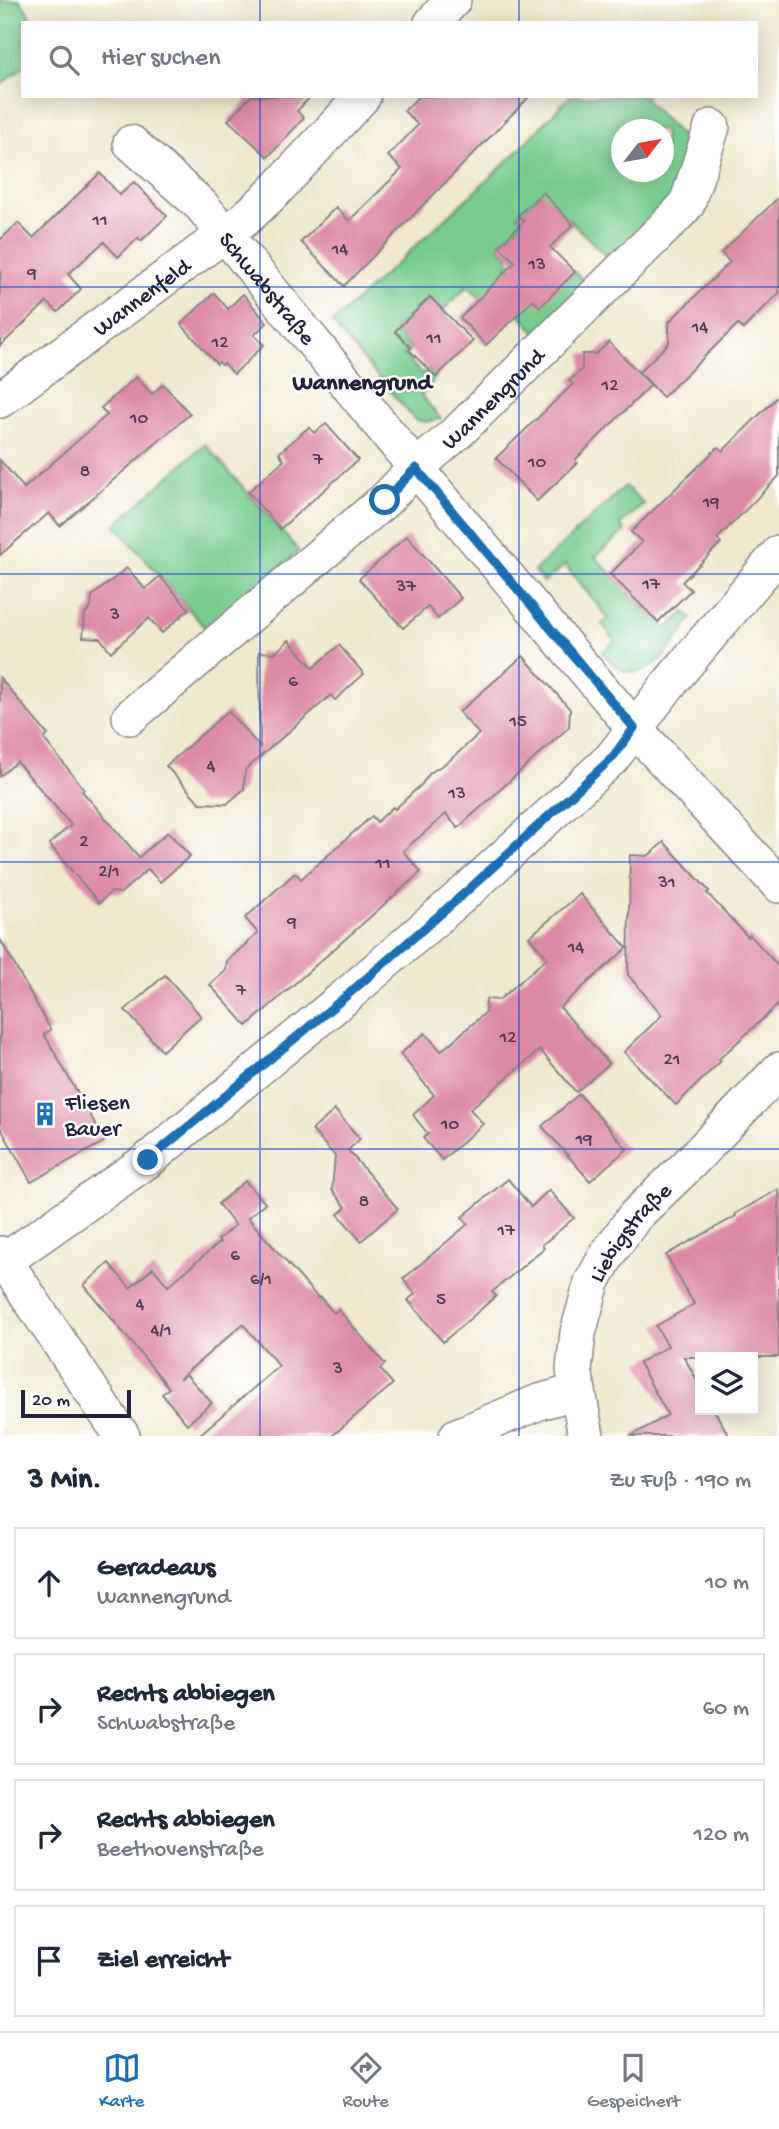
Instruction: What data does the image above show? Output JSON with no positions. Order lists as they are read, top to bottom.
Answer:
{
  "streets": {
    "street": [
      "Schwabstraße",
      "Wannenfeld",
      "Wannengrund",
      "Liebigstraße"
    ]
  },
  "crossings": [
    ["Schwabstraße", "Wannenfeld"],
    ["Schwabstraße", "Wannengrund"]
  ],
  "districts": ["Wannengrund"],
  "places": {
    "building": ["Fliesen Bauer"]
  },
  "house_numbers": [
    "11",
    "14",
    "13",
    "9",
    "14",
    "11",
    "12",
    "12",
    "10",
    "7",
    "10",
    "8",
    "19",
    "17",
    "37",
    "3",
    "6",
    "15",
    "4",
    "13",
    "2",
    "11",
    "2/1",
    "31",
    "9",
    "14",
    "7",
    "12",
    "21",
    "10",
    "19",
    "8",
    "17",
    "6",
    "6/1",
    "5",
    "4",
    "4/1",
    "3"
  ],
  "scale_bar": "20 m",
  "north": "top right",
  "page": {
    "search": "Hier suchen",
    "scale": "20 m",
    "heading": ["3 Min.", "Zu Fuß · 190 m"],
    "list": [
      ["Geradeaus", "Wannengrund", "10 m"],
      ["Rechts abbiegen", "Schwabstraße", "60 m"],
      ["Rechts abbiegen", "Beethovenstraße", "120 m"],
      "Ziel erreicht"
    ],
    "nav": ["Karte", "Route", "Gespeichert"]
  }
}
